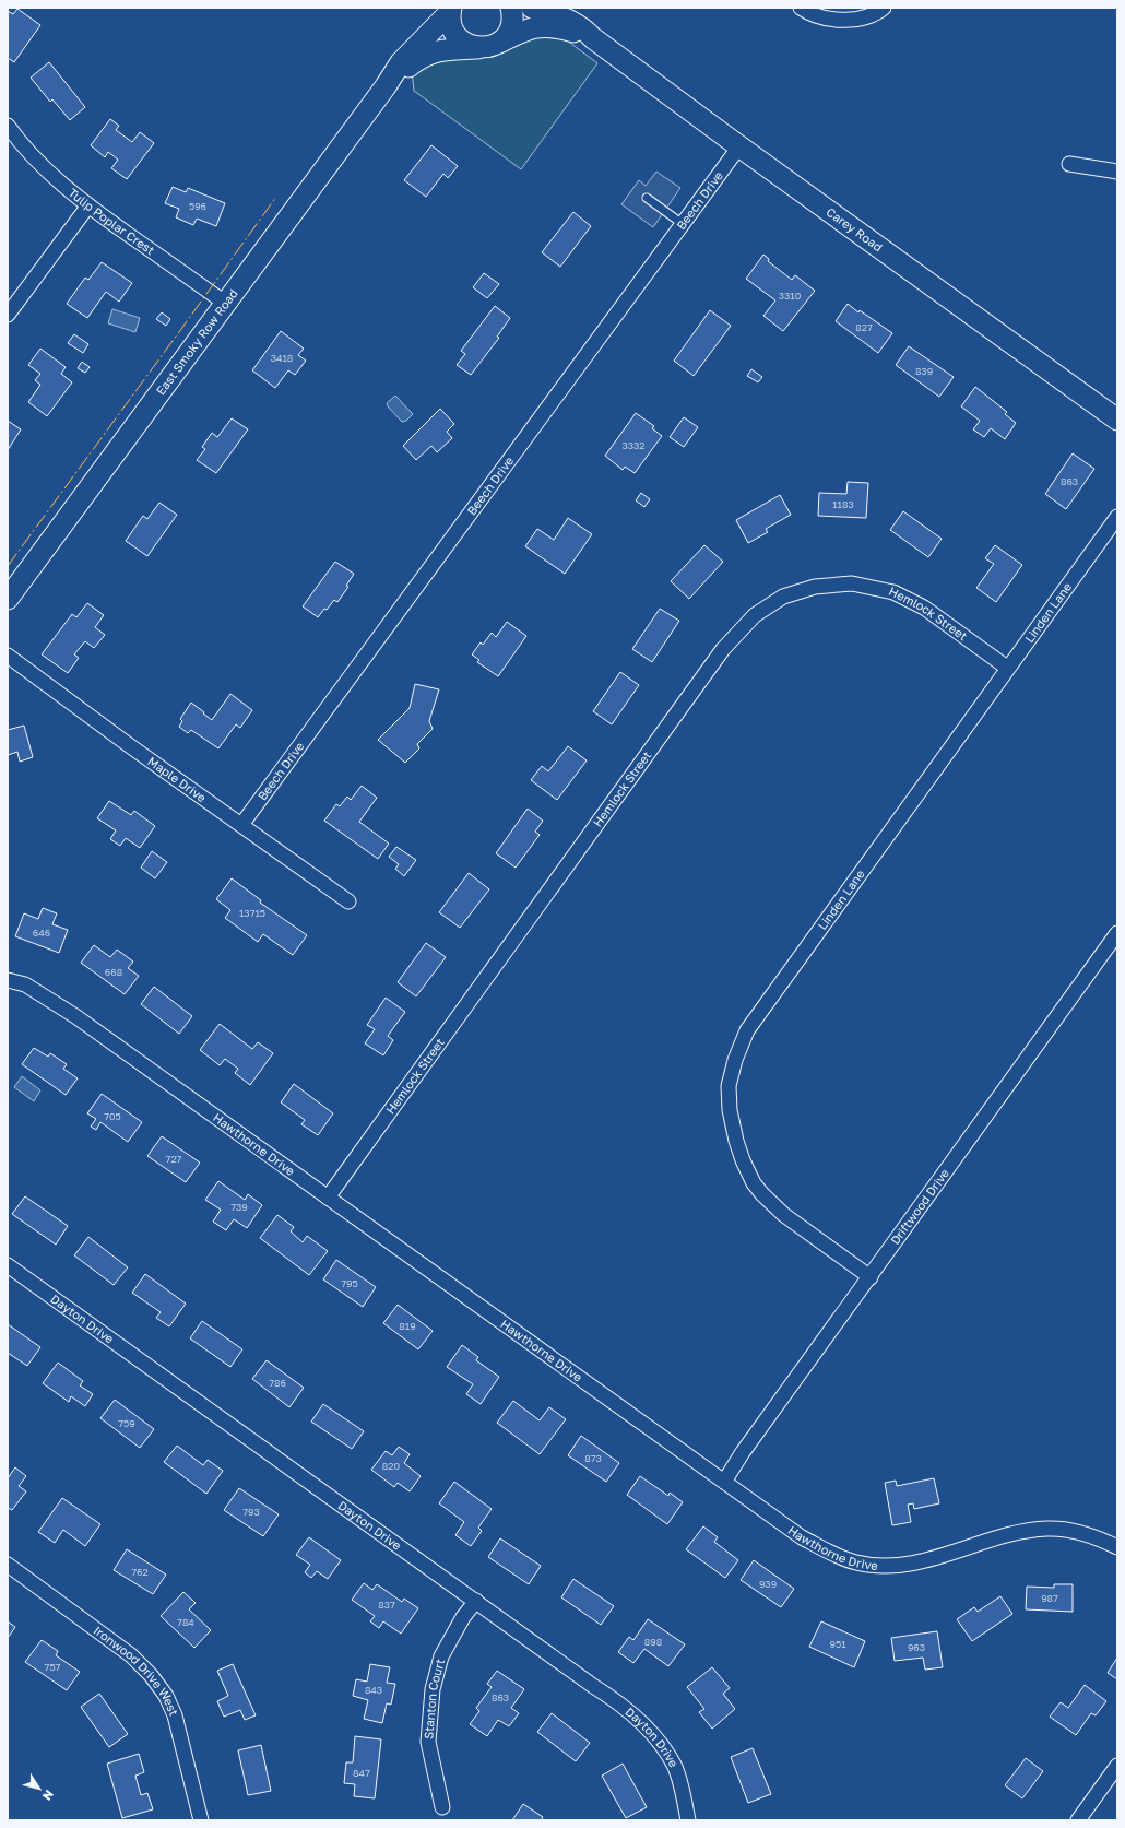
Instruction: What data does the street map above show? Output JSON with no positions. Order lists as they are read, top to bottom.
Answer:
{
  "streets": {
    "street": [
      "Beech Drive",
      "Tulip Poplar Crest",
      "Carey Road",
      "East Smoky Row Road",
      "Linden Lane",
      "Hemlock Street",
      "Maple Drive",
      "Hawthorne Drive",
      "Driftwood Drive",
      "Dayton Drive",
      "Ironwood Drive West",
      "Stanton Court"
    ]
  },
  "crossings": [
    ["Beech Drive", "Carey Road"],
    ["Beech Drive", "Maple Drive"],
    ["Tulip Poplar Crest", "East Smoky Row Road"],
    ["Carey Road", "East Smoky Row Road"],
    ["Linden Lane", "Hemlock Street"],
    ["Linden Lane", "Driftwood Drive"],
    ["Hemlock Street", "Hawthorne Drive"],
    ["Hawthorne Drive", "Driftwood Drive"],
    ["Dayton Drive", "Stanton Court"]
  ],
  "house_numbers": [
    "596",
    "3310",
    "827",
    "3418",
    "839",
    "3332",
    "863",
    "1183",
    "13715",
    "646",
    "668",
    "705",
    "727",
    "739",
    "795",
    "819",
    "786",
    "759",
    "873",
    "820",
    "793",
    "762",
    "939",
    "987",
    "837",
    "784",
    "898",
    "951",
    "963",
    "757",
    "843",
    "863",
    "847"
  ],
  "north": "bottom right"
}
